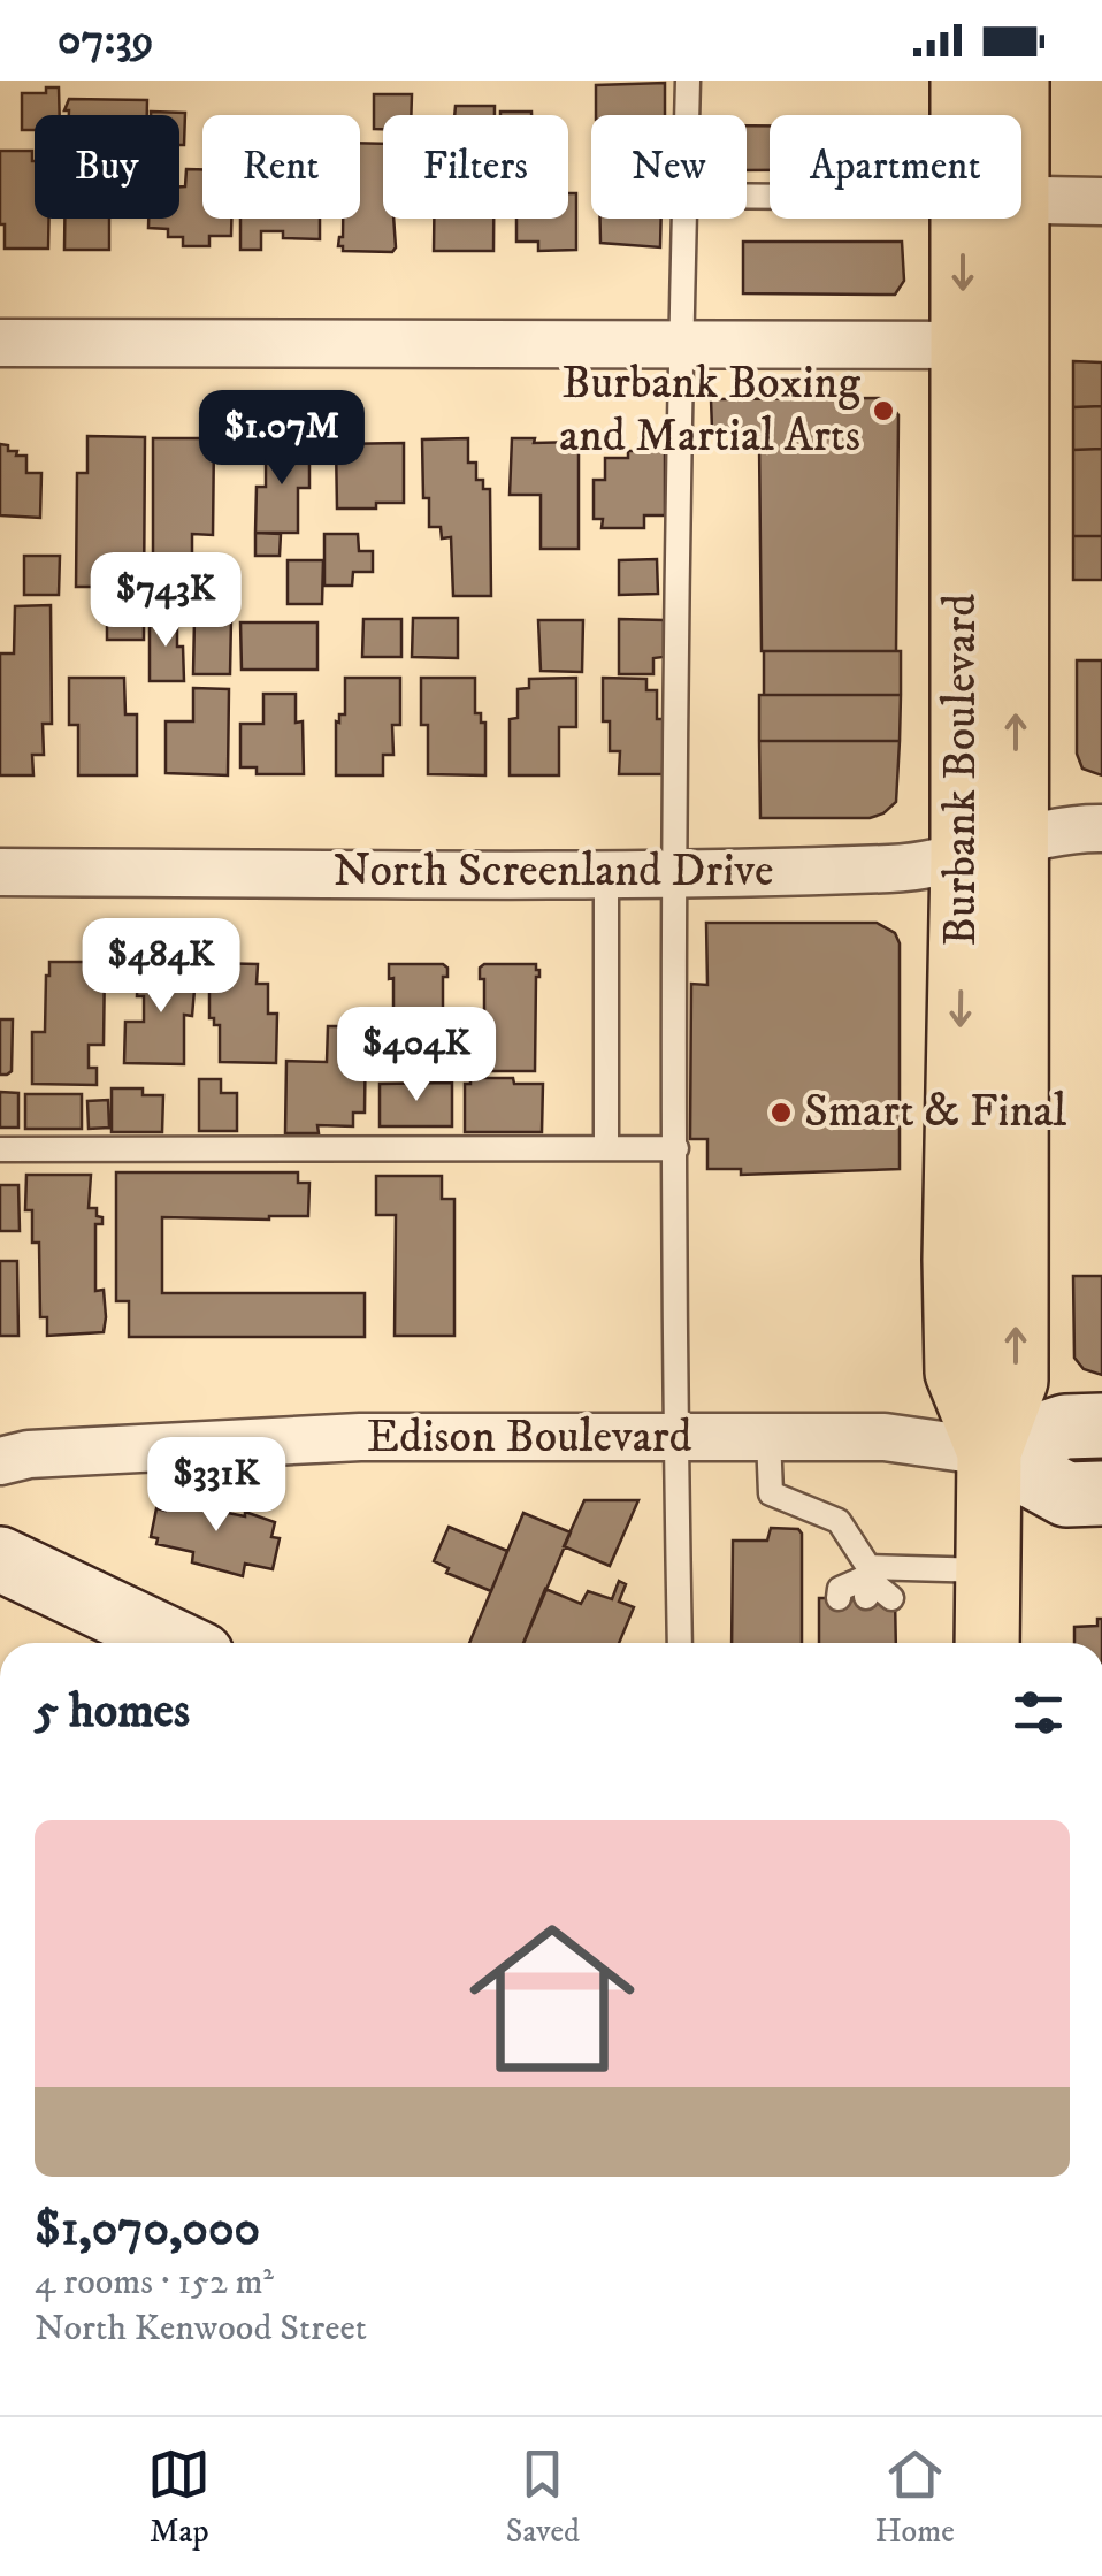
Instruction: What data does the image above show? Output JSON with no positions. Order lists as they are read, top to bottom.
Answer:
{
  "streets": {
    "main road": ["Burbank Boulevard", "Edison Boulevard"],
    "street": ["North Screenland Drive"]
  },
  "crossings": [
    ["Burbank Boulevard", "North Screenland Drive"],
    ["Burbank Boulevard", "Edison Boulevard"]
  ],
  "places": ["Burbank Boxing and Martial Arts", "Smart & Final"],
  "page": {
    "status": "07:39",
    "chip": [
      "Buy",
      "Rent",
      "Filters",
      "New",
      "Apartment"
    ],
    "price": [
      "$1.07M",
      "$743K",
      "$484K",
      "$404K",
      "$331K"
    ],
    "heading": "5 homes",
    "list": [
      {
        "name": "$1,070,000",
        "note": "4 rooms · 152 m² · North Kenwood Street"
      }
    ],
    "tabs": ["Map", "Saved", "Home"]
  }
}
